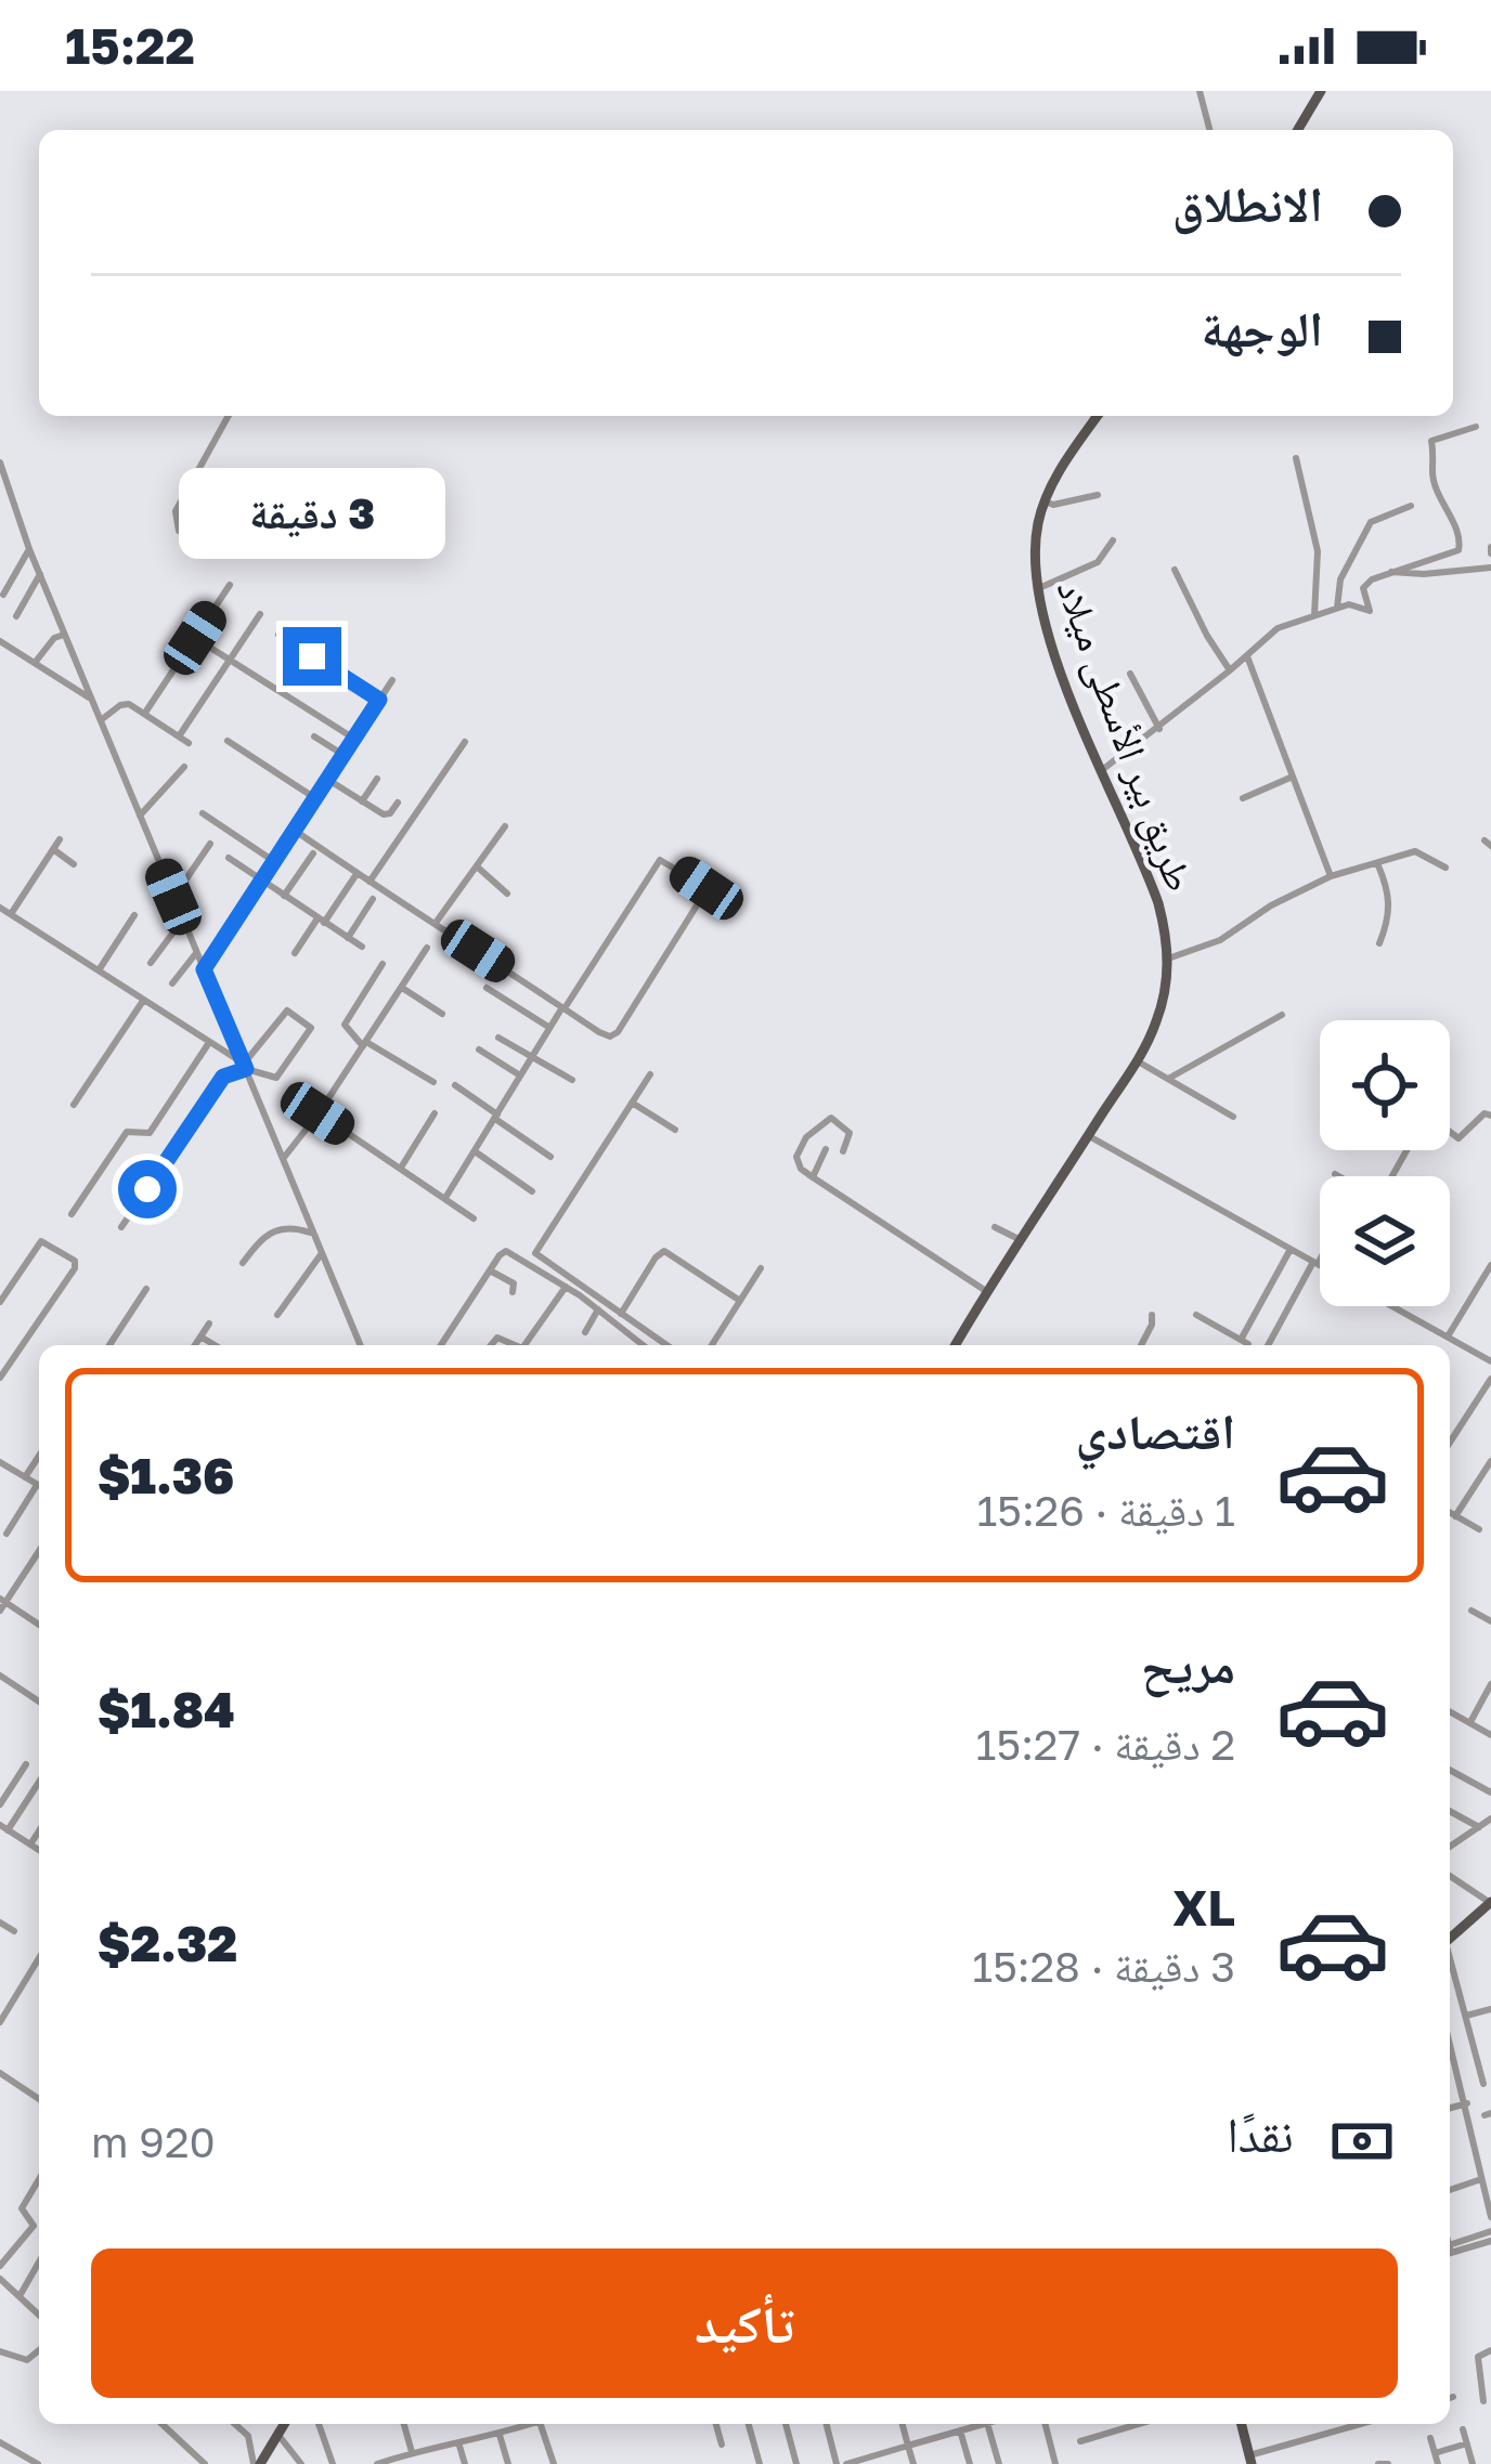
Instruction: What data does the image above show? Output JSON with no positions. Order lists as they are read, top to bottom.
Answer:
{
  "streets": {
    "main road": ["طريق بير الأسطى ميلاد"]
  },
  "page": {
    "status": "15:22",
    "banner": ["الانطلاق", "الوجهة"],
    "bubble": "3 دقيقة",
    "list": [
      {
        "name": "اقتصادي",
        "note": "1 دقيقة · 15:26",
        "value": "$1.36"
      },
      {
        "name": "مريح",
        "note": "2 دقيقة · 15:27",
        "value": "$1.84"
      },
      {
        "name": "XL",
        "note": "3 دقيقة · 15:28",
        "value": "$2.32"
      }
    ],
    "pay": ["نقدًا", "920 m"],
    "buttons": "تأكيد"
  }
}
